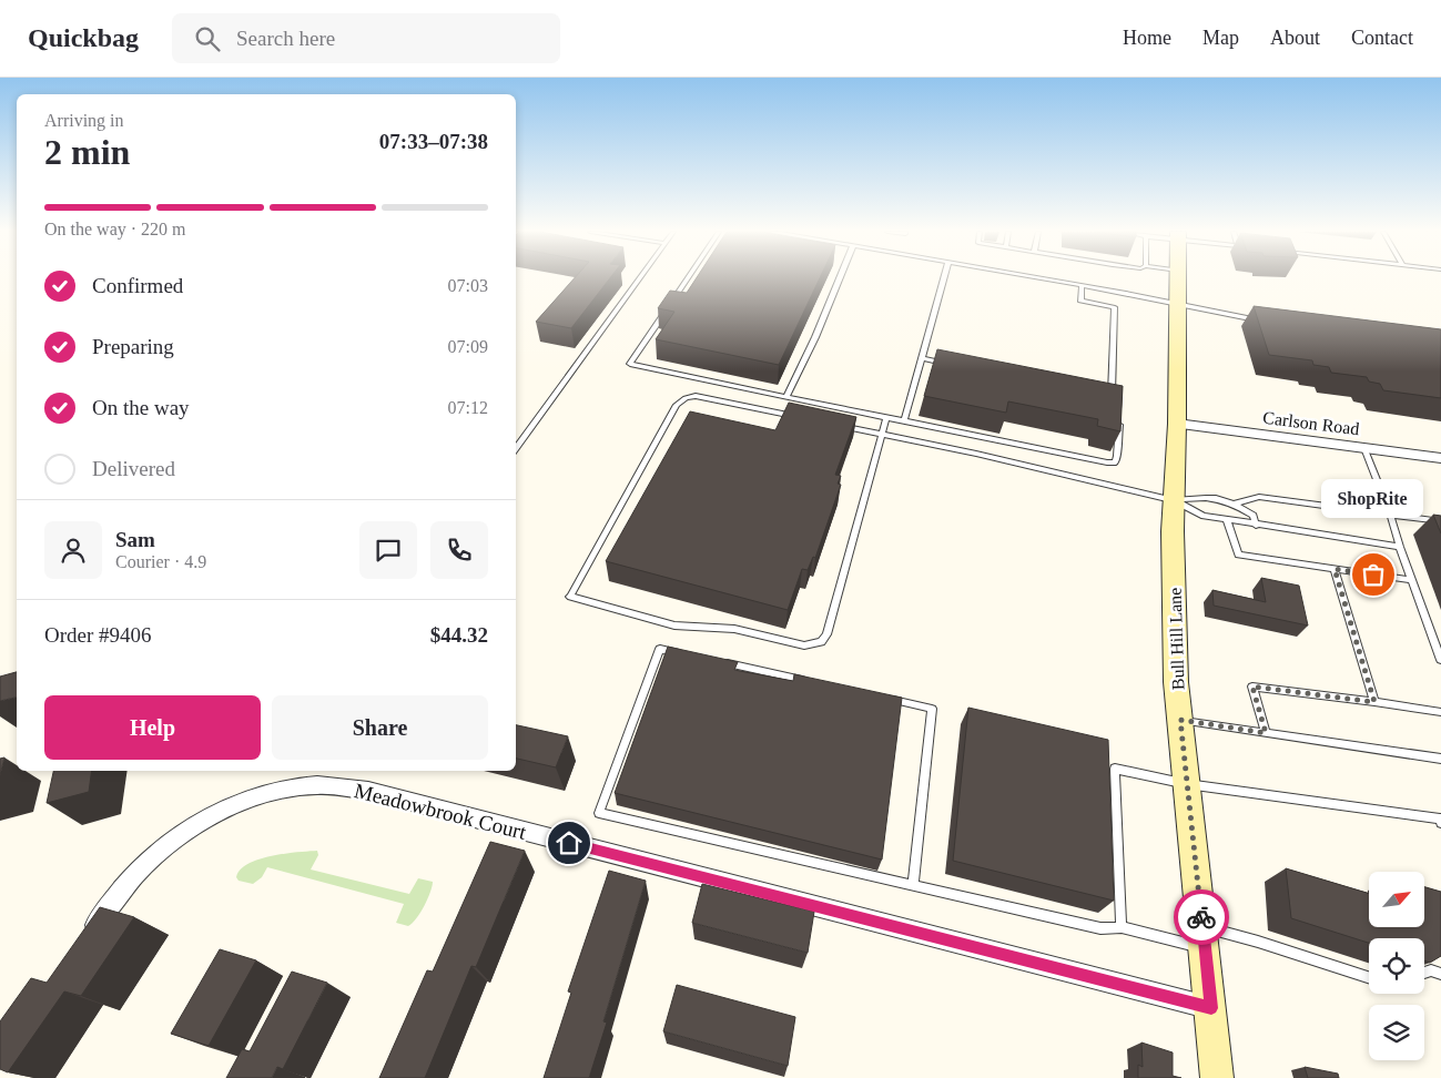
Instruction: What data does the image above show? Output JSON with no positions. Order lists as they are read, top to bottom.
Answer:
{
  "streets": {
    "main road": ["Bull Hill Lane"],
    "street": ["Carlson Road", "Meadowbrook Court"]
  },
  "crossings": [
    ["Carlson Road", "Bull Hill Lane"],
    ["Bull Hill Lane", "Meadowbrook Court"]
  ],
  "places": ["ShopRite"],
  "north": "top right",
  "page": {
    "header": "Quickbag",
    "search": "Search here",
    "nav": [
      "Home",
      "Map",
      "About",
      "Contact"
    ],
    "heading": ["2 min", "Arriving in", "07:33–07:38"],
    "panel": [
      "Sam",
      "Courier · 4.9",
      "Order #9406",
      "$44.32"
    ],
    "bar": "On the way · 220 m",
    "list": [
      ["Confirmed", "07:03"],
      ["Preparing", "07:09"],
      ["On the way", "07:12"],
      "Delivered"
    ],
    "bubble": "ShopRite",
    "buttons": ["Help", "Share"]
  }
}
